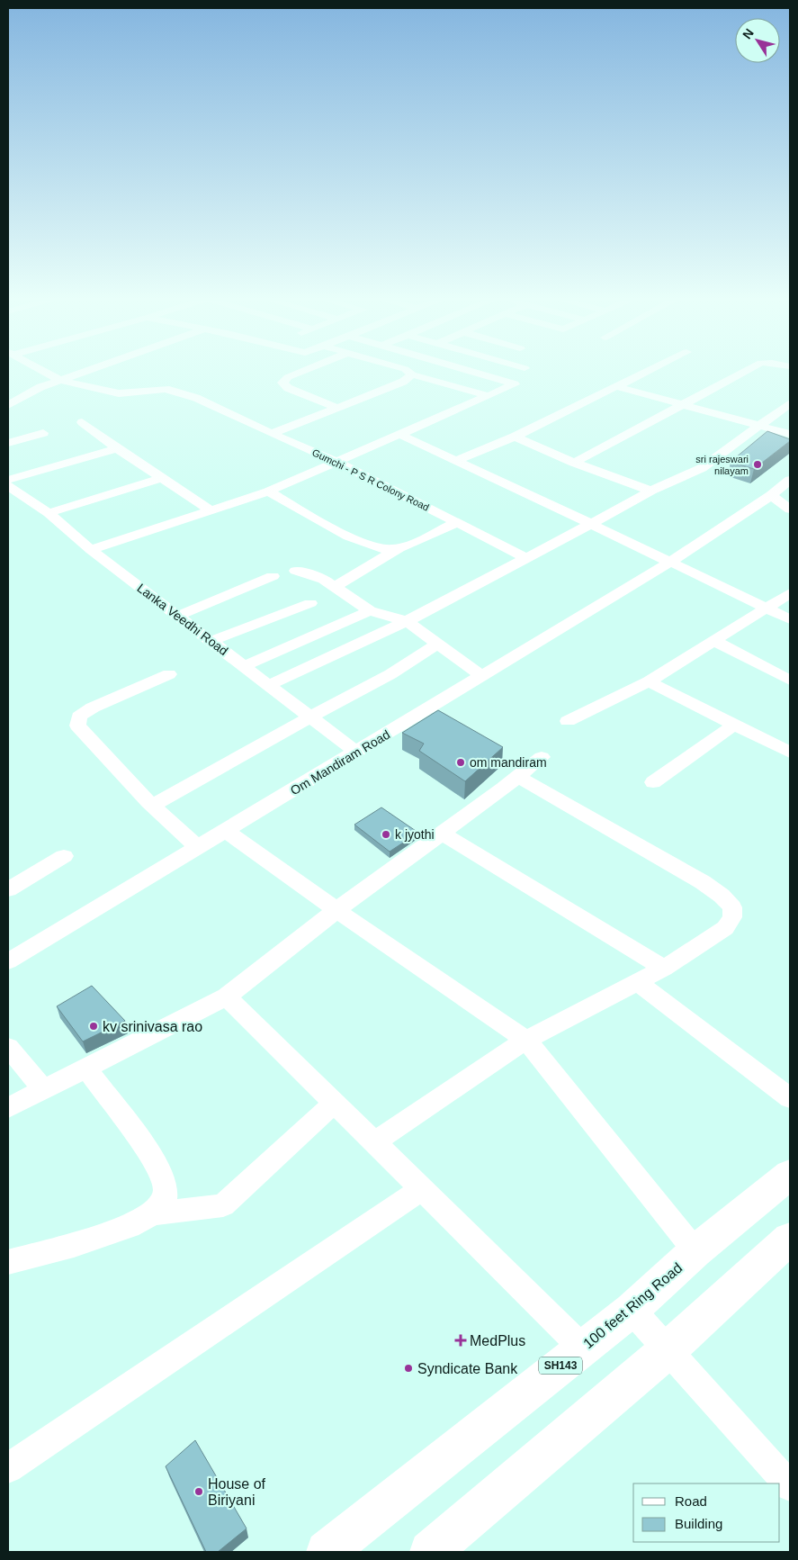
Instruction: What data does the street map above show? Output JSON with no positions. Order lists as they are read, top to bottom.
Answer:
{
  "streets": {
    "main road": ["100 feet Ring Road", "SH143"],
    "street": ["Gumchi - P S R Colony Road", "Lanka Veedhi Road", "Om Mandiram Road"]
  },
  "crossings": [
    ["Lanka Veedhi Road", "Om Mandiram Road"]
  ],
  "places": {
    "other": [
      "sri rajeswari nilayam",
      "om mandiram",
      "k jyothi",
      "kv srinivasa rao",
      "Syndicate Bank",
      "House of Biriyani"
    ],
    "health": ["MedPlus"]
  },
  "legend": ["Road", "Building"],
  "north": "top left"
}
